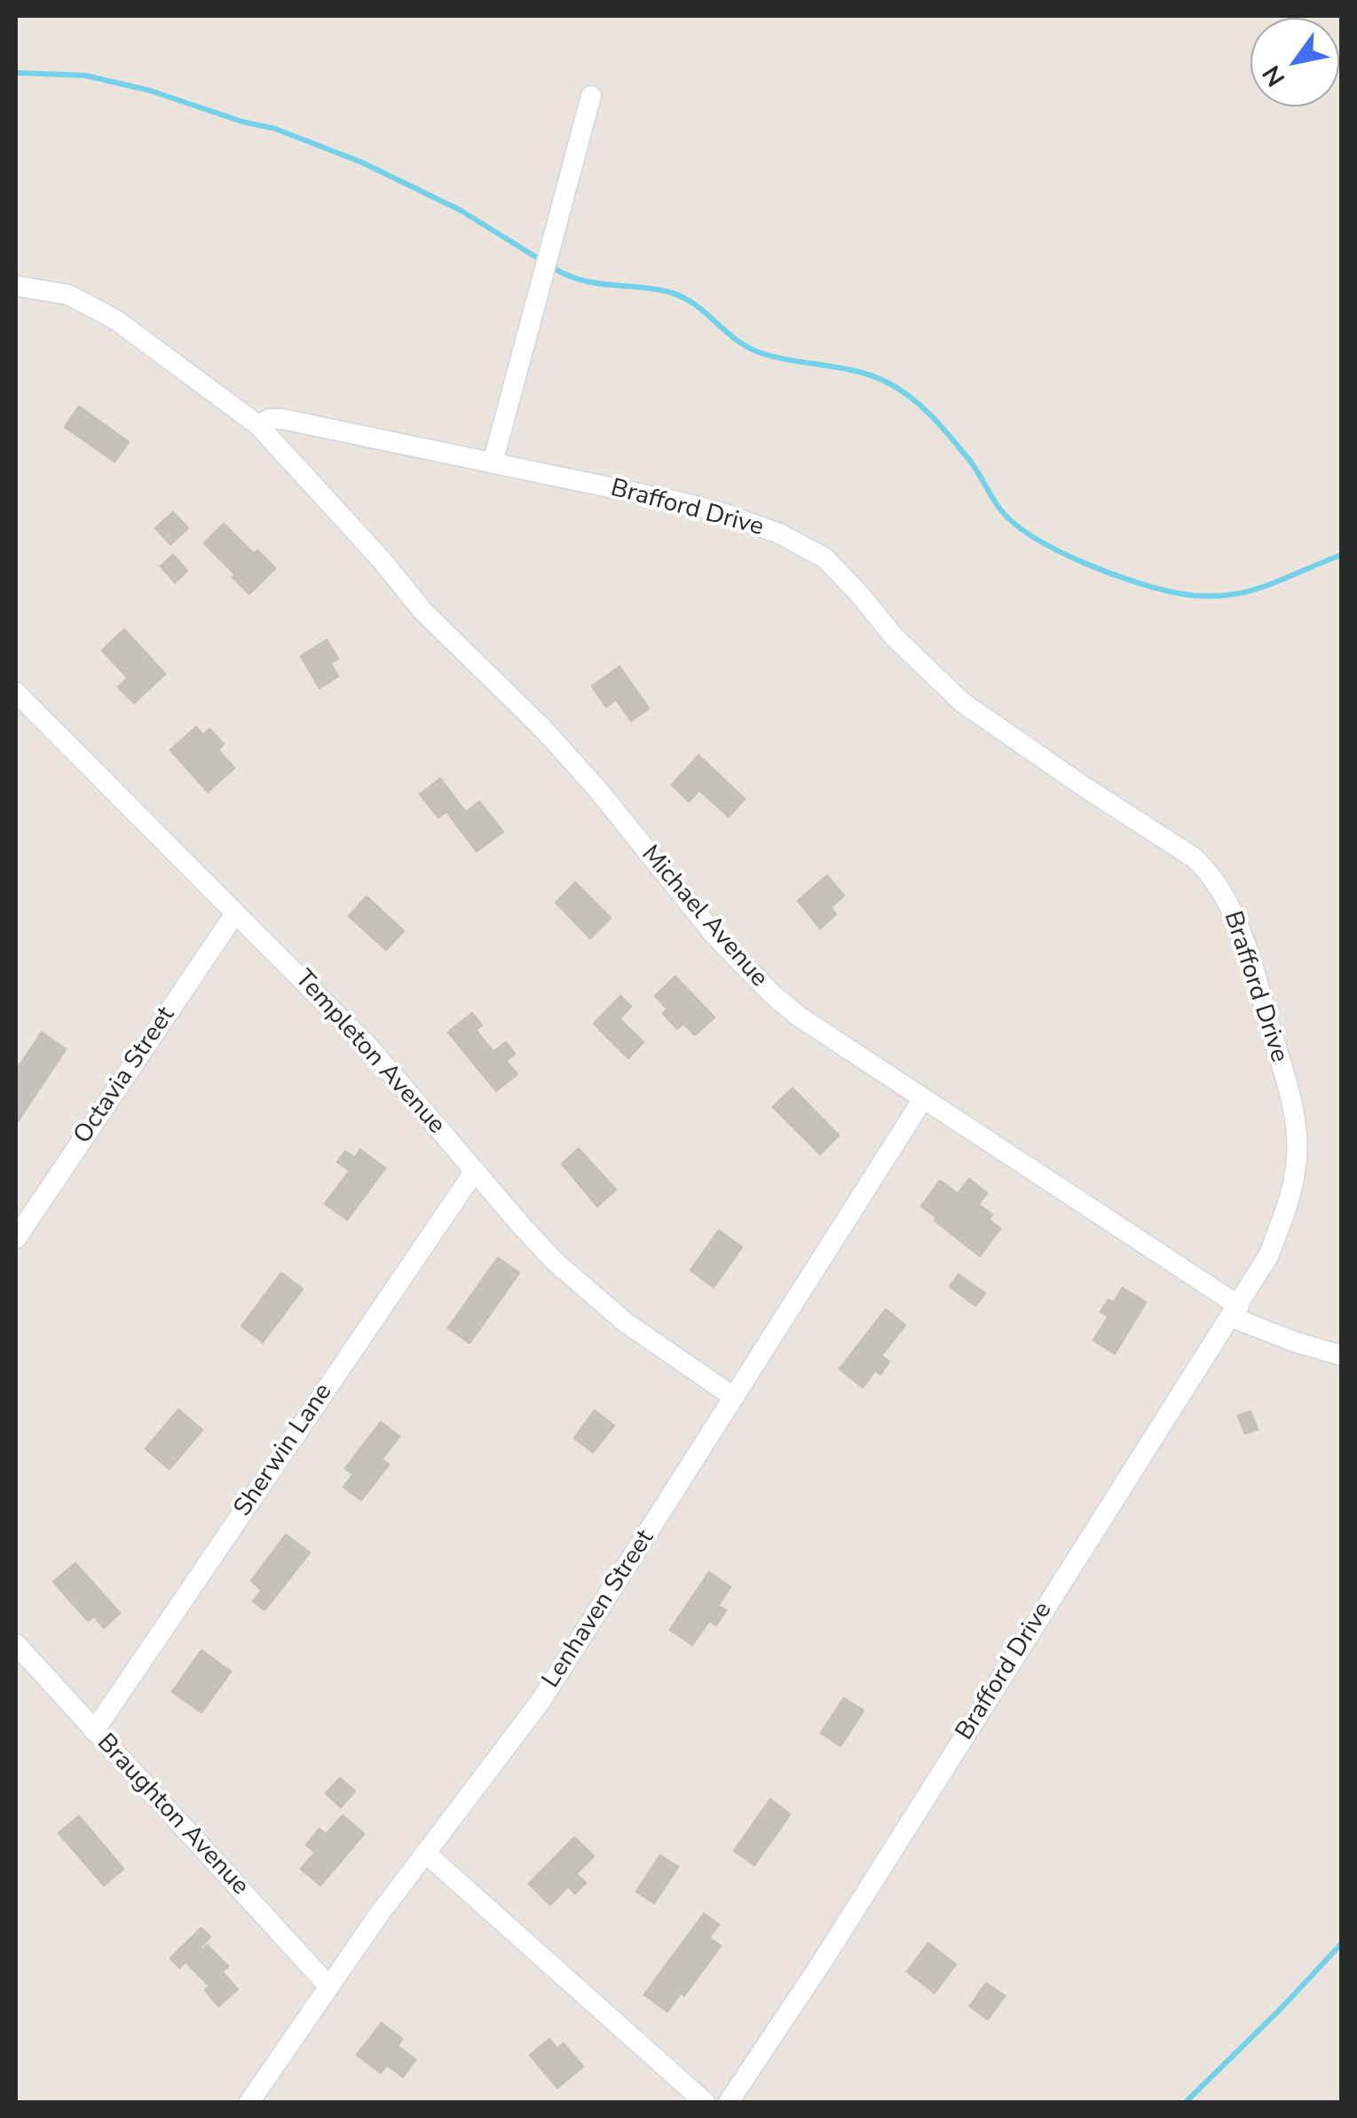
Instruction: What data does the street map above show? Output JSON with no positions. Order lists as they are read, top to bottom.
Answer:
{
  "streets": {
    "street": [
      "Brafford Drive",
      "Michael Avenue",
      "Templeton Avenue",
      "Octavia Street",
      "Sherwin Lane",
      "Lenhaven Street",
      "Braughton Avenue"
    ]
  },
  "crossings": [
    ["Brafford Drive", "Michael Avenue"],
    ["Michael Avenue", "Lenhaven Street"],
    ["Templeton Avenue", "Octavia Street"],
    ["Templeton Avenue", "Sherwin Lane"],
    ["Templeton Avenue", "Lenhaven Street"],
    ["Sherwin Lane", "Braughton Avenue"],
    ["Lenhaven Street", "Braughton Avenue"]
  ],
  "north": "bottom left"
}
